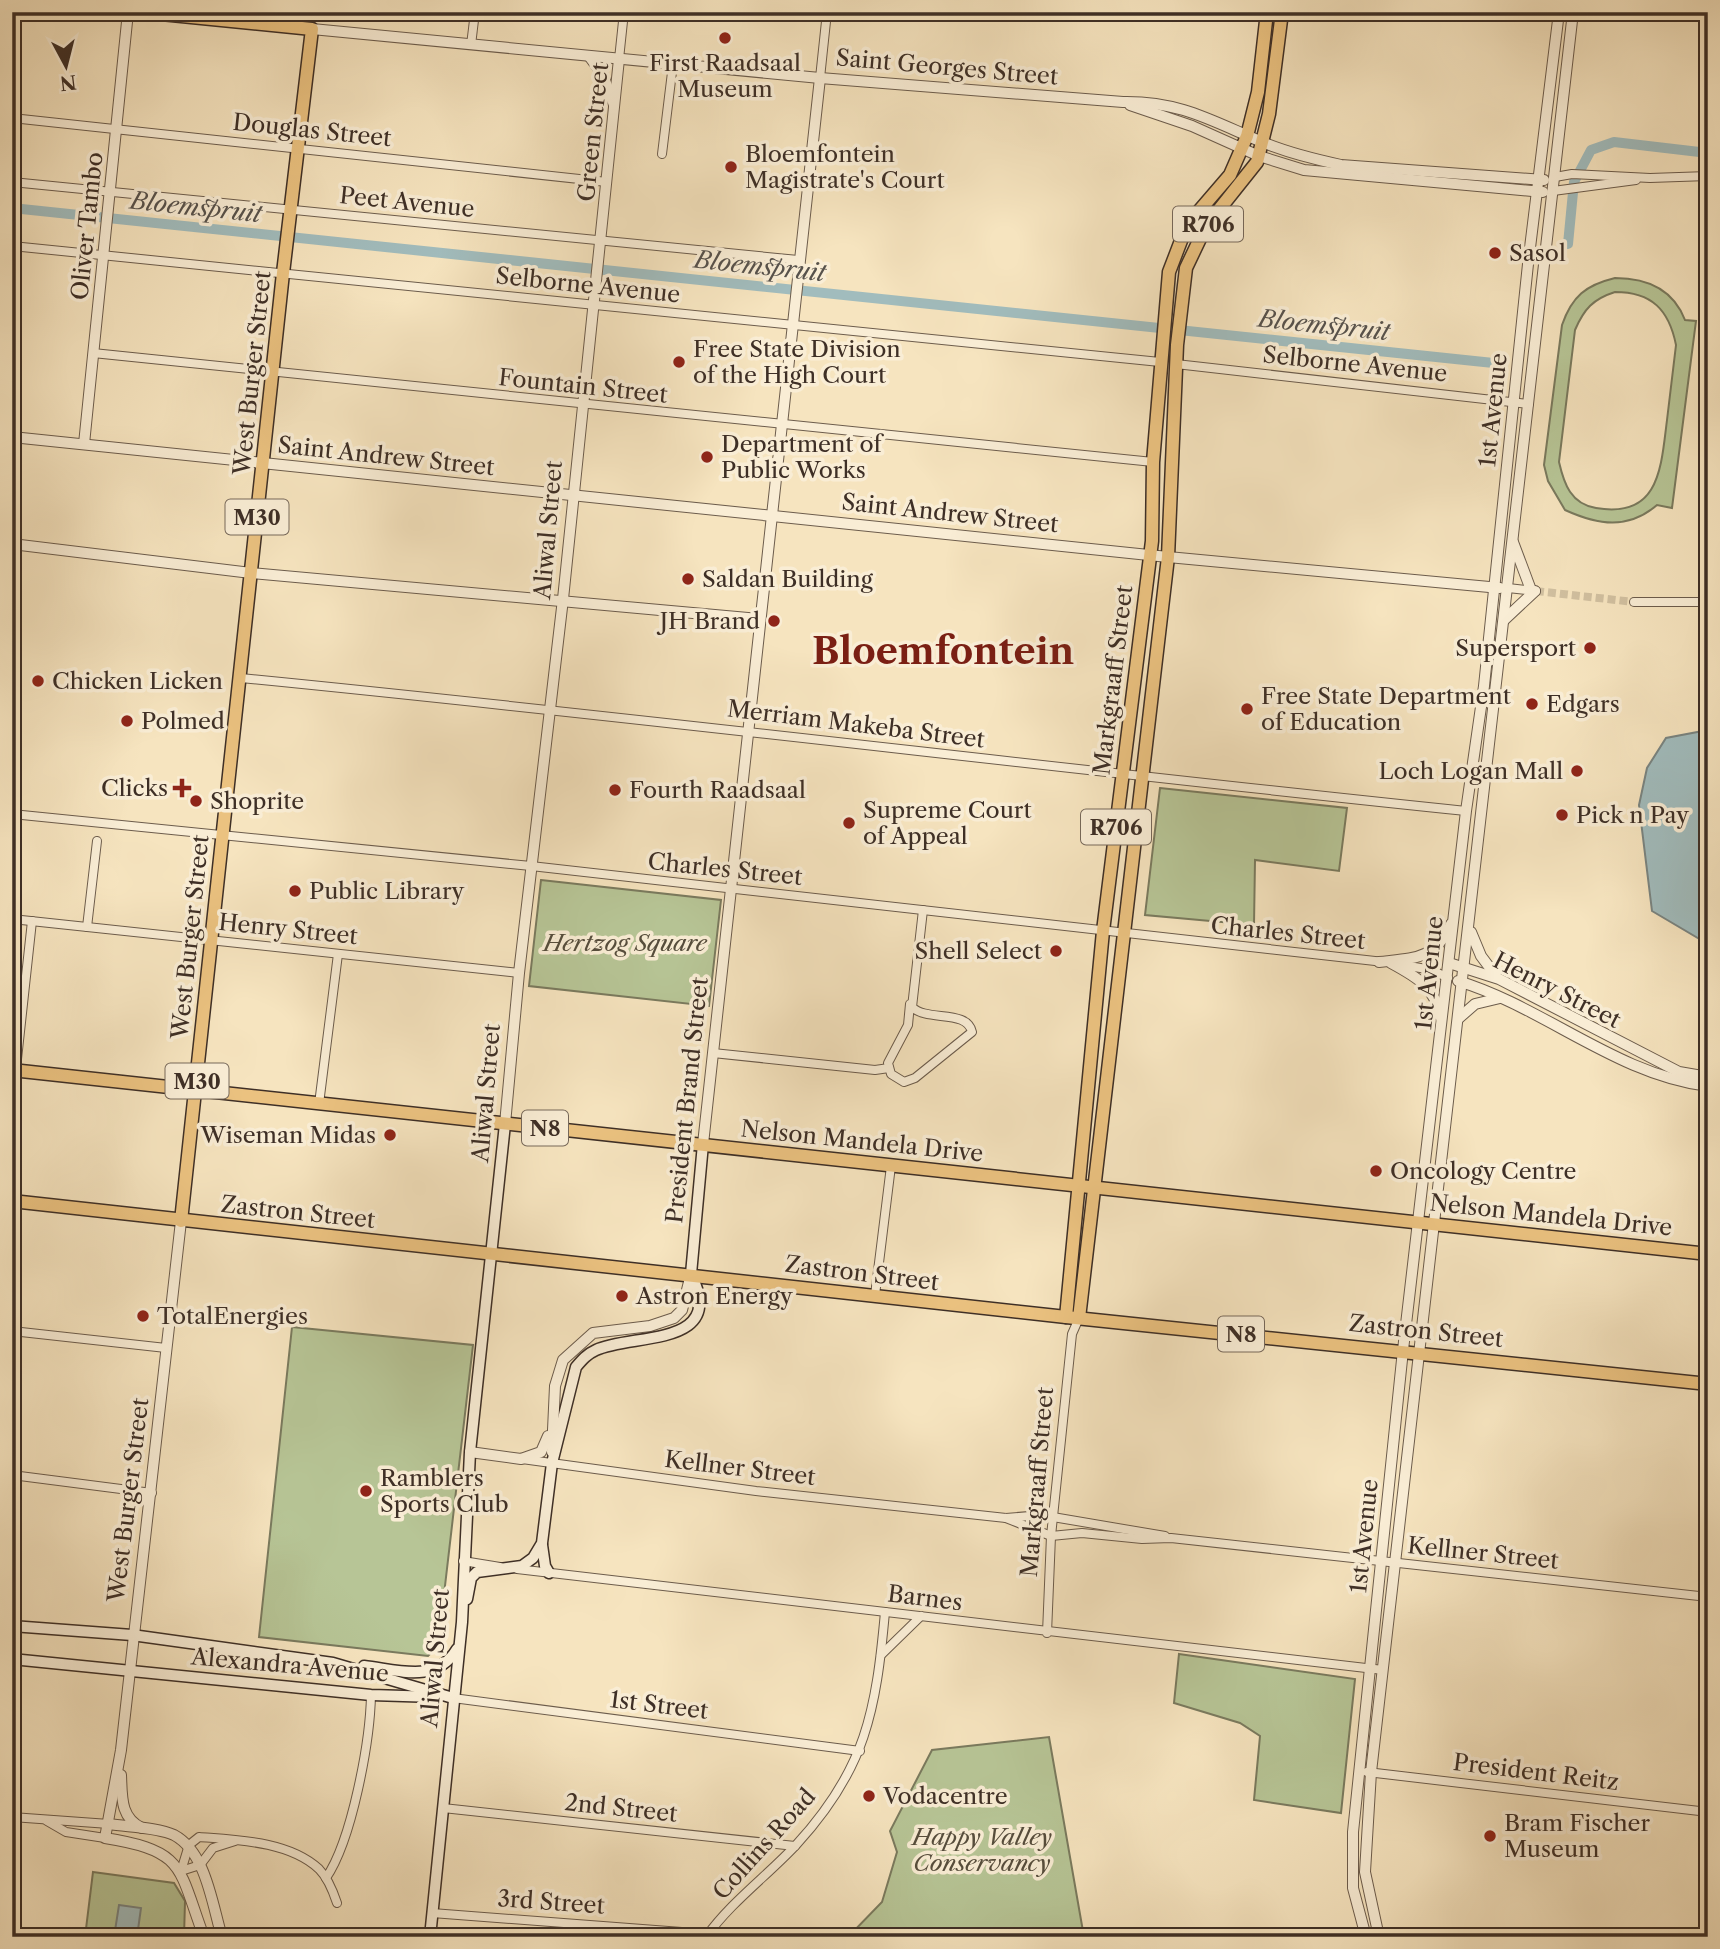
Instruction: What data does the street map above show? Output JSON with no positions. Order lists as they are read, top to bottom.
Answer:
{
  "streets": {
    "main road": [
      "Saint Georges Street",
      "R706",
      "West Burger Street",
      "M30",
      "Aliwal Street",
      "Markgraaff Street",
      "President Brand Street",
      "N8",
      "Nelson Mandela Drive",
      "Zastron Street",
      "Alexandra Avenue"
    ],
    "street": [
      "Douglas Street",
      "Green Street",
      "Peet Avenue",
      "Oliver Tambo",
      "Selborne Avenue",
      "Fountain Street",
      "1st Avenue",
      "Saint Andrew Street",
      "Merriam Makeba Street",
      "Charles Street",
      "Henry Street",
      "Kellner Street",
      "Barnes",
      "1st Street",
      "President Reitz",
      "2nd Street",
      "Collins Road",
      "3rd Street"
    ]
  },
  "crossings": [
    ["Saint Georges Street", "Green Street"],
    ["Saint Georges Street", "R706"],
    ["Saint Georges Street", "1st Avenue"],
    ["Saint Georges Street", "M30"],
    ["Saint Georges Street", "Markgraaff Street"],
    ["Saint Georges Street", "President Brand Street"],
    ["Douglas Street", "Green Street"],
    ["Douglas Street", "Oliver Tambo"],
    ["Douglas Street", "M30"],
    ["Green Street", "Peet Avenue"],
    ["Green Street", "Aliwal Street"],
    ["Peet Avenue", "Oliver Tambo"],
    ["Peet Avenue", "West Burger Street"],
    ["Peet Avenue", "M30"],
    ["Peet Avenue", "President Brand Street"],
    ["R706", "Markgraaff Street"],
    ["Oliver Tambo", "Selborne Avenue"],
    ["Oliver Tambo", "Fountain Street"],
    ["Oliver Tambo", "Saint Andrew Street"],
    ["Selborne Avenue", "West Burger Street"],
    ["Selborne Avenue", "1st Avenue"],
    ["Selborne Avenue", "Aliwal Street"],
    ["Selborne Avenue", "Markgraaff Street"],
    ["Selborne Avenue", "President Brand Street"],
    ["West Burger Street", "Fountain Street"],
    ["West Burger Street", "Saint Andrew Street"],
    ["West Burger Street", "M30"],
    ["West Burger Street", "Merriam Makeba Street"],
    ["West Burger Street", "Charles Street"],
    ["West Burger Street", "Henry Street"],
    ["West Burger Street", "Nelson Mandela Drive"],
    ["West Burger Street", "Zastron Street"],
    ["West Burger Street", "Alexandra Avenue"],
    ["Fountain Street", "Aliwal Street"],
    ["Fountain Street", "Markgraaff Street"],
    ["Fountain Street", "President Brand Street"],
    ["1st Avenue", "Saint Andrew Street"],
    ["1st Avenue", "Merriam Makeba Street"],
    ["1st Avenue", "Henry Street"],
    ["1st Avenue", "Nelson Mandela Drive"],
    ["1st Avenue", "Zastron Street"],
    ["1st Avenue", "Kellner Street"],
    ["1st Avenue", "Barnes"],
    ["1st Avenue", "President Reitz"],
    ["Saint Andrew Street", "Aliwal Street"],
    ["Saint Andrew Street", "Markgraaff Street"],
    ["Saint Andrew Street", "President Brand Street"],
    ["Aliwal Street", "Merriam Makeba Street"],
    ["Aliwal Street", "Charles Street"],
    ["Aliwal Street", "Henry Street"],
    ["Aliwal Street", "Nelson Mandela Drive"],
    ["Aliwal Street", "Zastron Street"],
    ["Aliwal Street", "Kellner Street"],
    ["Aliwal Street", "Barnes"],
    ["Aliwal Street", "Alexandra Avenue"],
    ["Aliwal Street", "1st Street"],
    ["Aliwal Street", "2nd Street"],
    ["Aliwal Street", "3rd Street"],
    ["Markgraaff Street", "Merriam Makeba Street"],
    ["Markgraaff Street", "Charles Street"],
    ["Markgraaff Street", "Nelson Mandela Drive"],
    ["Markgraaff Street", "Zastron Street"],
    ["Markgraaff Street", "Kellner Street"],
    ["Markgraaff Street", "Barnes"],
    ["Merriam Makeba Street", "President Brand Street"],
    ["Charles Street", "Henry Street"],
    ["Charles Street", "President Brand Street"],
    ["President Brand Street", "Nelson Mandela Drive"],
    ["President Brand Street", "Zastron Street"],
    ["President Brand Street", "Kellner Street"],
    ["Barnes", "Collins Road"],
    ["Alexandra Avenue", "1st Street"],
    ["1st Street", "Collins Road"],
    ["2nd Street", "Collins Road"],
    ["Collins Road", "3rd Street"]
  ],
  "districts": ["Bloemfontein"],
  "water": ["Bloemspruit"],
  "parks": ["Hertzog Square", "Happy Valley Conservancy"],
  "places": {
    "other": [
      "First Raadsaal Museum",
      "Bloemfontein Magistrate's Court",
      "Sasol",
      "Free State Division of the High Court",
      "Department of Public Works",
      "Saldan Building",
      "JH Brand",
      "Supersport",
      "Chicken Licken",
      "Edgars",
      "Free State Department of Education",
      "Polmed",
      "Loch Logan Mall",
      "Fourth Raadsaal",
      "Shoprite",
      "Pick n Pay",
      "Supreme Court of Appeal",
      "Public Library",
      "Shell Select",
      "Wiseman Midas",
      "Oncology Centre",
      "Astron Energy",
      "TotalEnergies",
      "Ramblers Sports Club",
      "Vodacentre",
      "Bram Fischer Museum"
    ],
    "health": ["Clicks"]
  },
  "north": "bottom"
}
